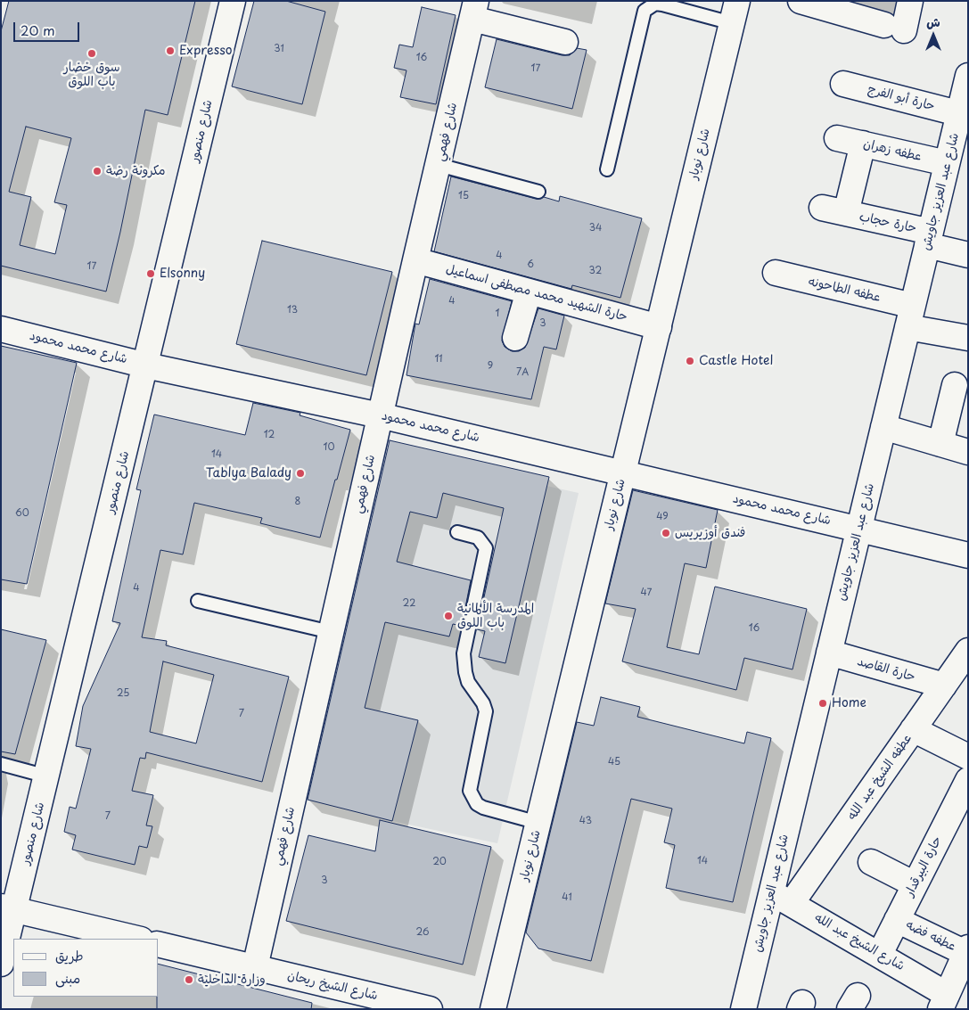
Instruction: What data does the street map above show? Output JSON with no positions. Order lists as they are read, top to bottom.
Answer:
{
  "streets": {
    "street": [
      "حارة أبو الفرج",
      "شارع منصور",
      "شارع فهمي",
      "عطفه زهران",
      "شارع نوبار",
      "شارع عبد العزيز جاويش",
      "حارة حجاب",
      "عطفه الطاحونه",
      "حارة الشهيد محمد مصطفى اسماعيل",
      "شارع محمد محمود",
      "حارة القاصد",
      "عطفه الشيخ عبد الله",
      "حارة البيرقدار",
      "عطفه فضه",
      "شارع الشيخ عبد الله",
      "شارع الشيخ ريحان"
    ]
  },
  "crossings": [
    ["حارة أبو الفرج", "شارع عبد العزيز جاويش"],
    ["شارع منصور", "شارع محمد محمود"],
    ["شارع فهمي", "حارة الشهيد محمد مصطفى اسماعيل"],
    ["شارع فهمي", "شارع محمد محمود"],
    ["شارع فهمي", "شارع الشيخ ريحان"],
    ["عطفه زهران", "شارع عبد العزيز جاويش"],
    ["عطفه زهران", "حارة حجاب"],
    ["شارع نوبار", "حارة الشهيد محمد مصطفى اسماعيل"],
    ["شارع نوبار", "شارع محمد محمود"],
    ["شارع عبد العزيز جاويش", "حارة حجاب"],
    ["شارع عبد العزيز جاويش", "عطفه الطاحونه"],
    ["شارع عبد العزيز جاويش", "شارع محمد محمود"],
    ["شارع عبد العزيز جاويش", "حارة القاصد"],
    ["شارع عبد العزيز جاويش", "عطفه الشيخ عبد الله"],
    ["شارع عبد العزيز جاويش", "شارع الشيخ عبد الله"],
    ["حارة القاصد", "عطفه الشيخ عبد الله"],
    ["عطفه الشيخ عبد الله", "شارع الشيخ عبد الله"],
    ["حارة البيرقدار", "عطفه فضه"],
    ["حارة البيرقدار", "شارع الشيخ عبد الله"]
  ],
  "places": [
    "Expresso",
    "سوق خضار باب اللوق",
    "مكرونة رضة",
    "Elsonny",
    "Castle Hotel",
    "Tablya Balady",
    "فندق أوزيريس",
    "المدرسة الألمانية باب اللوق",
    "Home",
    "وزارة الداخلية"
  ],
  "house_numbers": [
    "31",
    "16",
    "17",
    "15",
    "34",
    "4",
    "6",
    "17",
    "32",
    "4",
    "13",
    "1",
    "3",
    "11",
    "9",
    "7A",
    "12",
    "10",
    "14",
    "8",
    "60",
    "49",
    "4",
    "47",
    "22",
    "16",
    "25",
    "7",
    "45",
    "7",
    "43",
    "14",
    "20",
    "3",
    "41",
    "26"
  ],
  "legend": ["طريق", "مبنى"],
  "scale_bar": "20 m",
  "north": "top"
}
